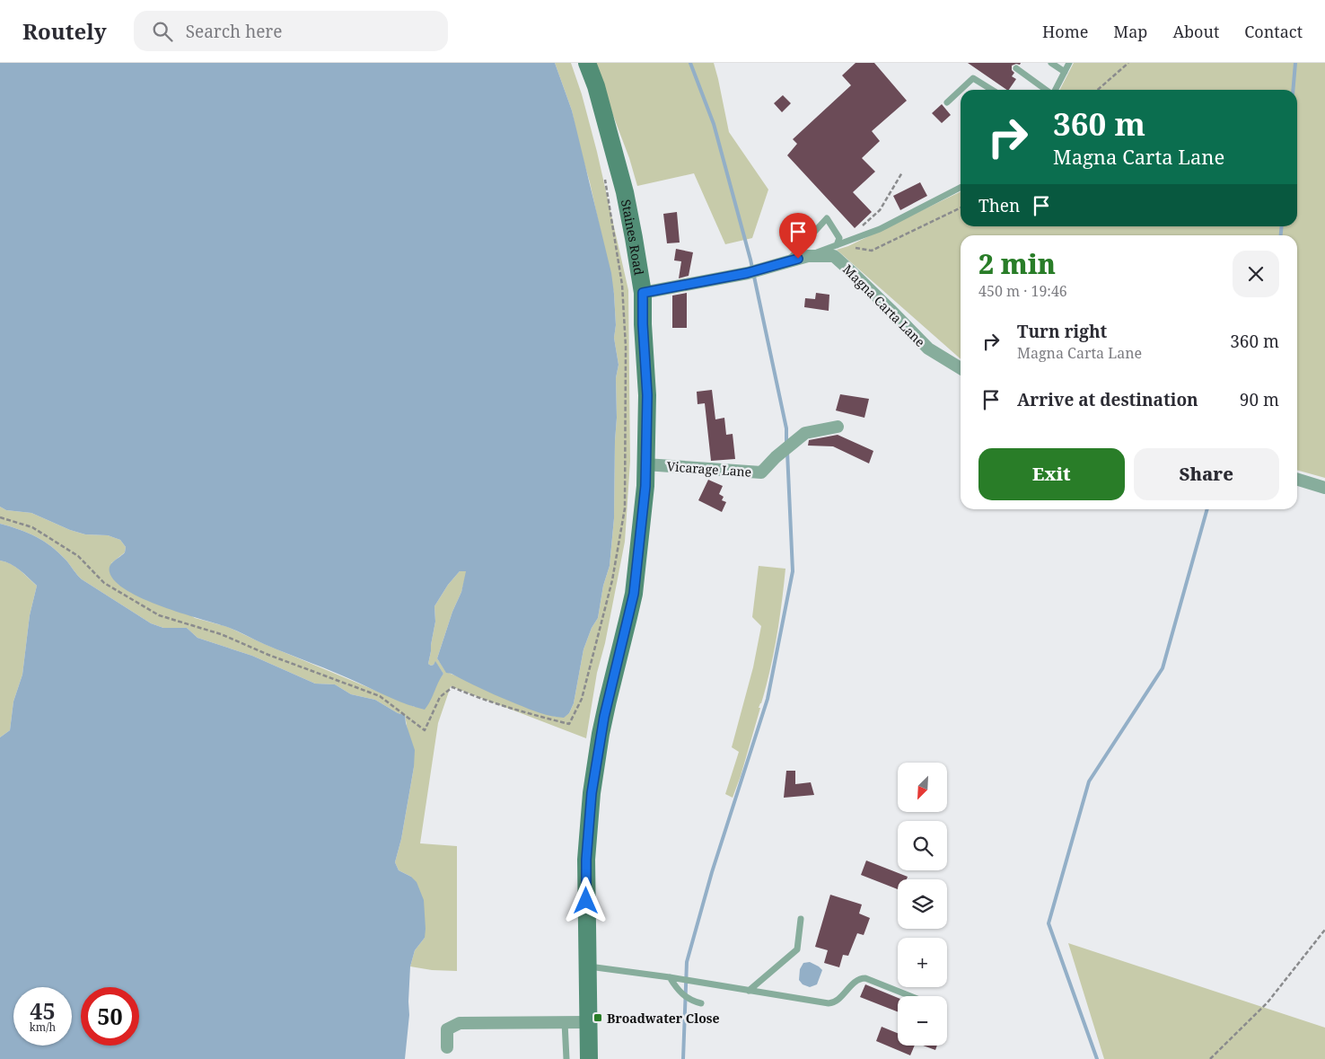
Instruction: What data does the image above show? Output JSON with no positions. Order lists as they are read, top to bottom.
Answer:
{
  "streets": {
    "main road": ["Staines Road"],
    "street": ["Magna Carta Lane", "Vicarage Lane"]
  },
  "crossings": [
    ["Staines Road", "Magna Carta Lane"],
    ["Staines Road", "Vicarage Lane"]
  ],
  "places": {
    "transit": ["Broadwater Close"]
  },
  "north": "bottom left",
  "page": {
    "header": "Routely",
    "search": "Search here",
    "nav": [
      "Home",
      "Map",
      "About",
      "Contact"
    ],
    "turn": ["360 m", "Magna Carta Lane"],
    "then": "Then",
    "heading": ["2 min", "450 m · 19:46"],
    "list": [
      {
        "name": "Turn right",
        "note": "Magna Carta Lane",
        "value": "360 m"
      },
      {
        "name": "Arrive at destination",
        "value": "90 m"
      }
    ],
    "buttons": ["Exit", "Share"],
    "map_buttons": ["+", "−"],
    "speed": "45 km/h",
    "limit": "50"
  }
}
